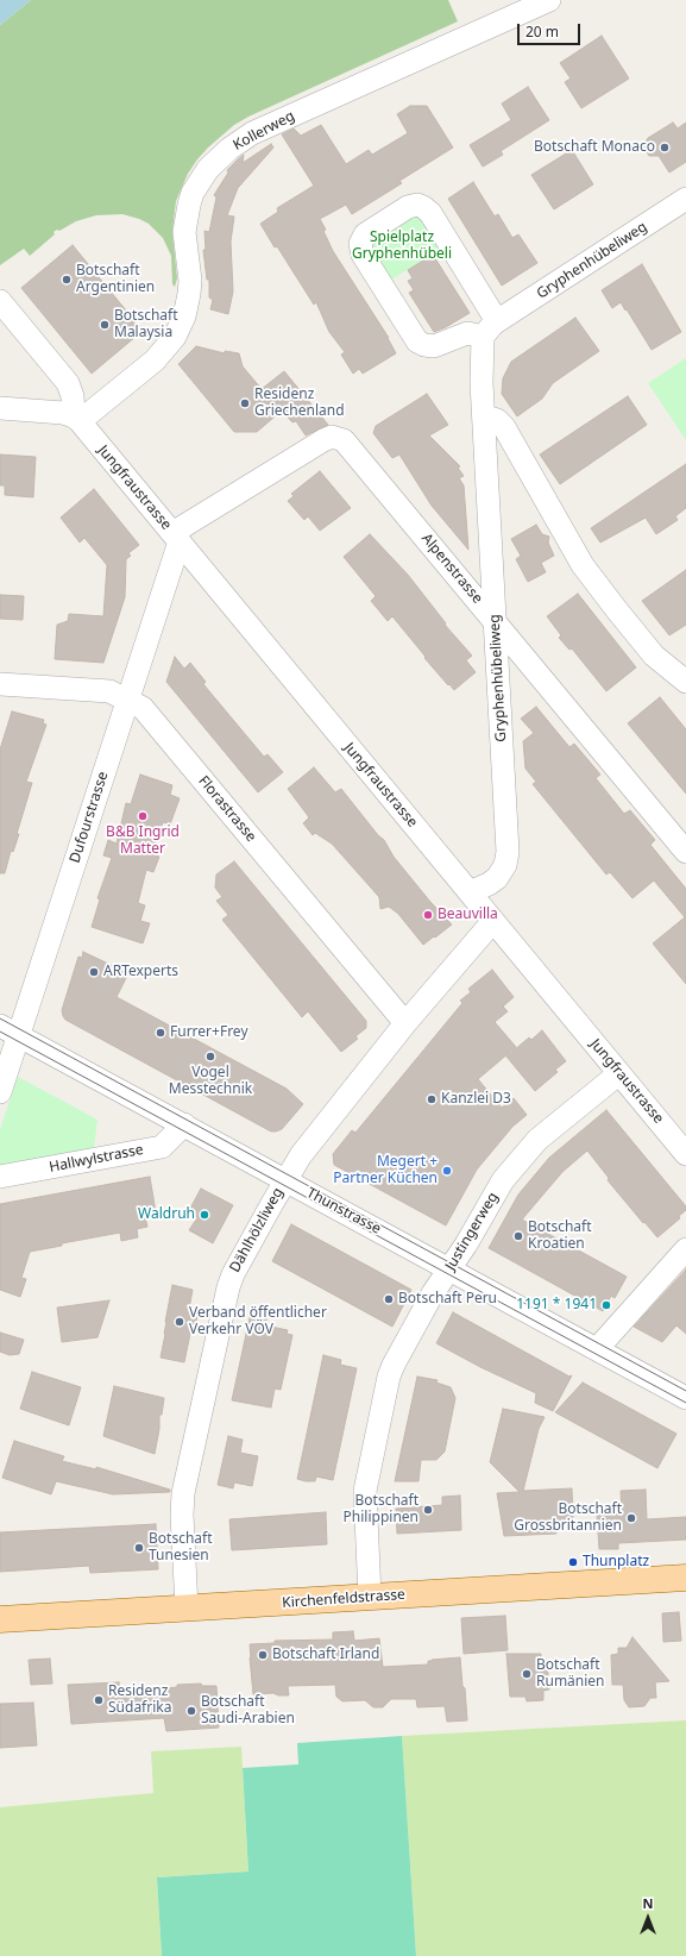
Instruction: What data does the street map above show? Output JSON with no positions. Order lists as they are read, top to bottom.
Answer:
{
  "streets": {
    "main road": ["Kirchenfeldstrasse"],
    "street": [
      "Kollerweg",
      "Gryphenhübeliweg",
      "Jungfraustrasse",
      "Alpenstrasse",
      "Florastrasse",
      "Dufourstrasse",
      "Hallwylstrasse",
      "Thunstrasse",
      "Dählhölzliweg",
      "Justingerweg"
    ]
  },
  "crossings": [
    ["Kollerweg", "Jungfraustrasse"],
    ["Gryphenhübeliweg", "Jungfraustrasse"],
    ["Gryphenhübeliweg", "Alpenstrasse"],
    ["Jungfraustrasse", "Alpenstrasse"],
    ["Jungfraustrasse", "Dufourstrasse"],
    ["Jungfraustrasse", "Dählhölzliweg"],
    ["Jungfraustrasse", "Justingerweg"],
    ["Alpenstrasse", "Dufourstrasse"],
    ["Florastrasse", "Dufourstrasse"],
    ["Florastrasse", "Dählhölzliweg"],
    ["Dufourstrasse", "Thunstrasse"],
    ["Hallwylstrasse", "Thunstrasse"],
    ["Thunstrasse", "Dählhölzliweg"],
    ["Thunstrasse", "Justingerweg"],
    ["Dählhölzliweg", "Kirchenfeldstrasse"],
    ["Justingerweg", "Kirchenfeldstrasse"]
  ],
  "parks": ["Spielplatz Gryphenhübeli"],
  "places": [
    "Botschaft Monaco",
    "Botschaft Argentinien",
    "Botschaft Malaysia",
    "Residenz Griechenland",
    "B&B Ingrid Matter",
    "Beauvilla",
    "ARTexperts",
    "Furrer+Frey",
    "Vogel Messtechnik",
    "Kanzlei D3",
    "Megert + Partner Küchen",
    "Waldruh",
    "Botschaft Kroatien",
    "Botschaft Peru",
    "1191 * 1941",
    "Verband öffentlicher Verkehr VÖV",
    "Botschaft Philippinen",
    "Botschaft Grossbritannien",
    "Botschaft Tunesien",
    "Thunplatz",
    "Botschaft Irland",
    "Botschaft Rumänien",
    "Residenz Südafrika",
    "Botschaft Saudi-Arabien"
  ],
  "scale_bar": "20 m",
  "north": "top"
}
